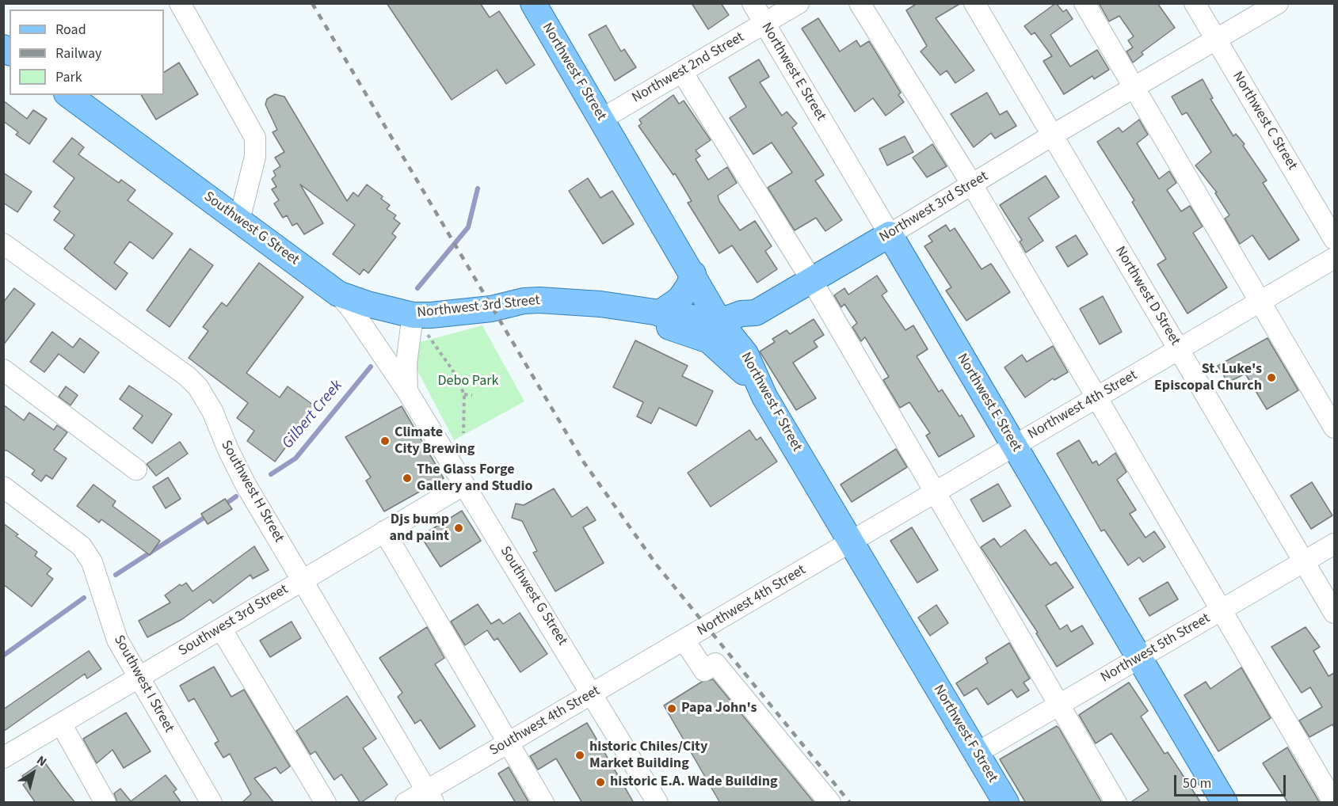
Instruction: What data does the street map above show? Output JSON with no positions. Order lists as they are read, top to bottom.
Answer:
{
  "streets": {
    "main road": [
      "Northwest F Street",
      "Northwest E Street",
      "Northwest 3rd Street",
      "Southwest G Street"
    ],
    "street": [
      "Northwest 2nd Street",
      "Northwest C Street",
      "Northwest D Street",
      "Northwest 4th Street",
      "Southwest H Street",
      "Southwest 3rd Street",
      "Northwest 5th Street",
      "Southwest I Street",
      "Southwest 4th Street"
    ]
  },
  "crossings": [
    ["Northwest 2nd Street", "Northwest F Street"],
    ["Northwest 2nd Street", "Northwest E Street"],
    ["Northwest F Street", "Northwest 3rd Street"],
    ["Northwest F Street", "Northwest 4th Street"],
    ["Northwest F Street", "Northwest 5th Street"],
    ["Northwest E Street", "Northwest 3rd Street"],
    ["Northwest E Street", "Northwest 4th Street"],
    ["Northwest E Street", "Northwest 5th Street"],
    ["Northwest C Street", "Northwest 3rd Street"],
    ["Northwest 3rd Street", "Southwest G Street"],
    ["Northwest 3rd Street", "Northwest D Street"],
    ["Southwest G Street", "Southwest 3rd Street"],
    ["Southwest G Street", "Southwest 4th Street"],
    ["Northwest D Street", "Northwest 4th Street"],
    ["Northwest D Street", "Northwest 5th Street"],
    ["Northwest 4th Street", "Southwest 4th Street"],
    ["Southwest H Street", "Southwest 3rd Street"],
    ["Southwest H Street", "Southwest 4th Street"],
    ["Southwest 3rd Street", "Southwest I Street"]
  ],
  "water": ["Gilbert Creek"],
  "parks": ["Debo Park"],
  "places": [
    "St. Luke's Episcopal Church",
    "Climate City Brewing",
    "The Glass Forge Gallery and Studio",
    "Djs bump and paint",
    "Papa John's",
    "historic Chiles/City Market Building",
    "historic E.A. Wade Building"
  ],
  "legend": ["Road", "Railway", "Park"],
  "scale_bar": "50 m",
  "north": "top right"
}
